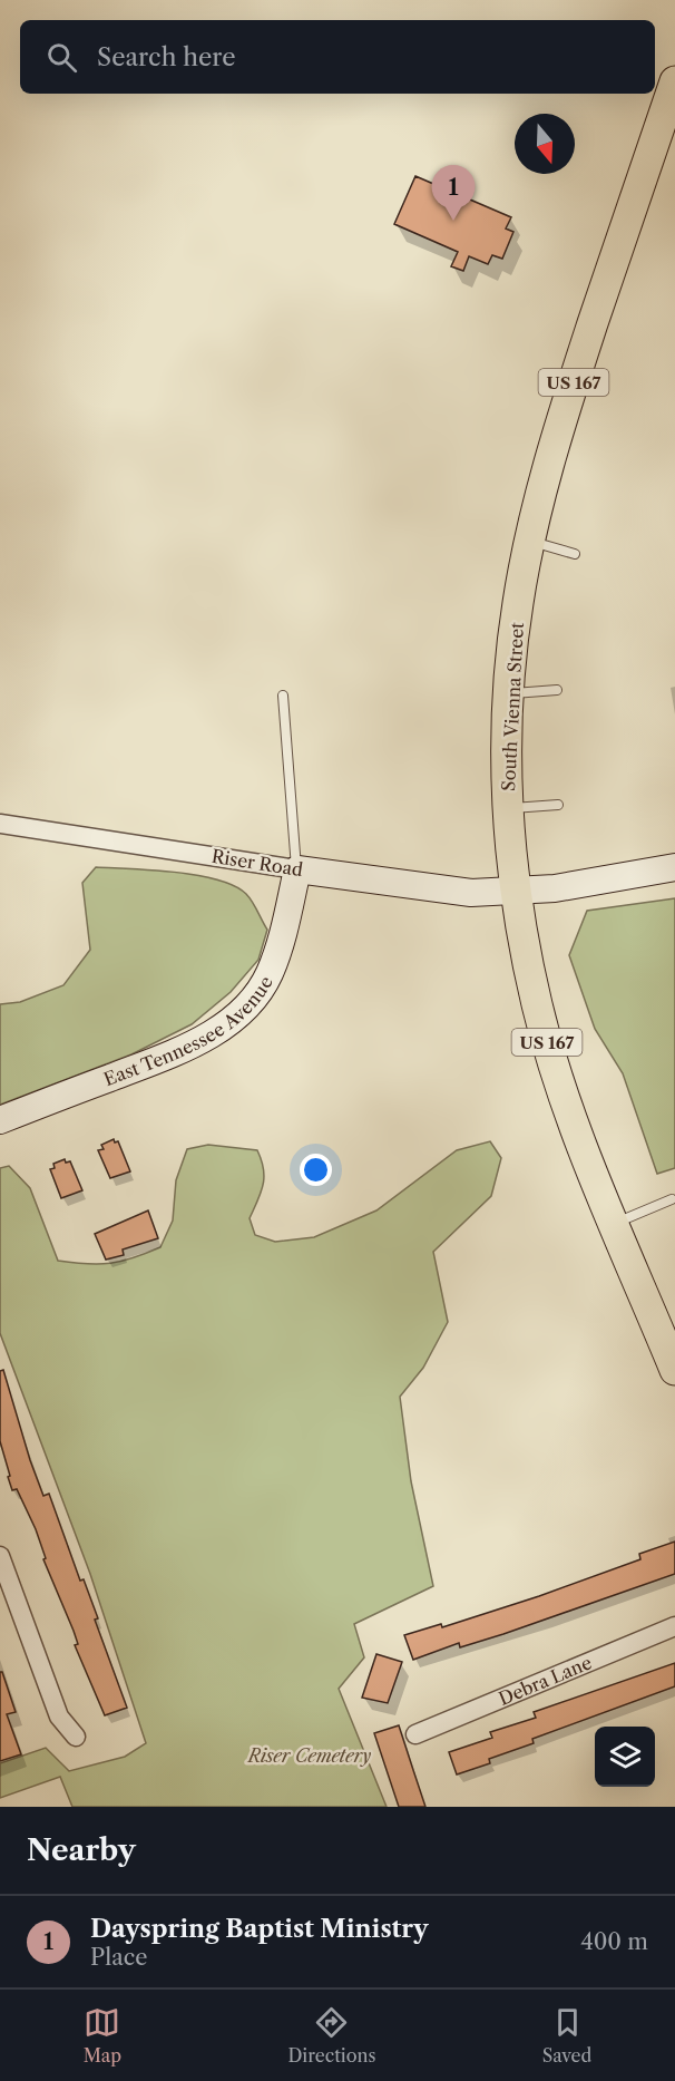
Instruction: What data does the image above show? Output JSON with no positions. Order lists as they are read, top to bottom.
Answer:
{
  "streets": {
    "highway": ["US 167", "South Vienna Street"],
    "main road": ["Riser Road", "East Tennessee Avenue"],
    "street": ["Debra Lane"]
  },
  "crossings": [
    ["South Vienna Street", "Riser Road"],
    ["Riser Road", "East Tennessee Avenue"]
  ],
  "parks": ["Riser Cemetery"],
  "north": "bottom",
  "page": {
    "search": "Search here",
    "pins": "1",
    "heading": "Nearby",
    "list": [
      {
        "mark": "1",
        "name": "Dayspring Baptist Ministry",
        "note": "Place",
        "value": "400 m"
      }
    ],
    "nav": ["Map", "Directions", "Saved"]
  }
}
